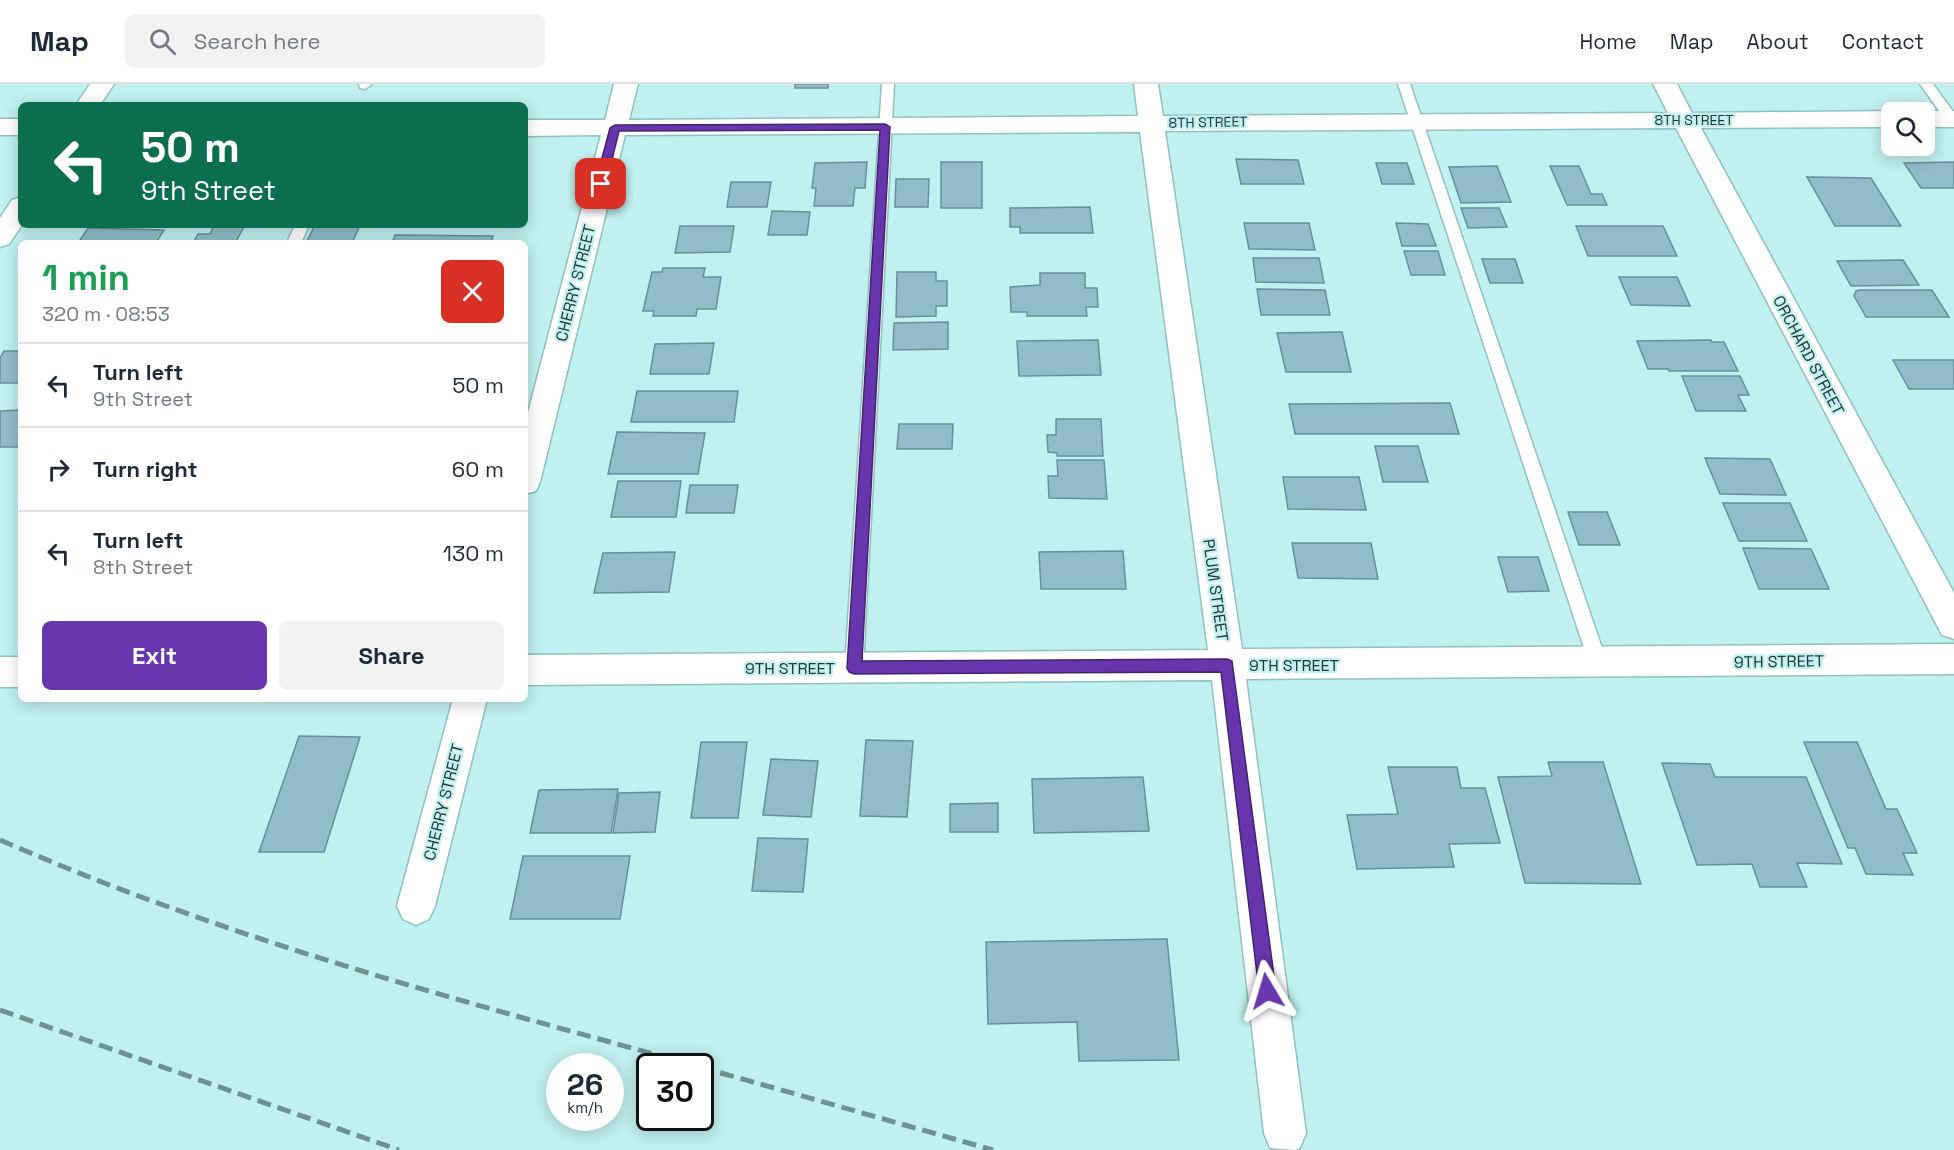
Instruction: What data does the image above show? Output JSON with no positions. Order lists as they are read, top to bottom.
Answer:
{
  "streets": {
    "street": [
      "8TH STREET",
      "CHERRY STREET",
      "ORCHARD STREET",
      "PLUM STREET",
      "9TH STREET"
    ]
  },
  "crossings": [
    ["8TH STREET", "CHERRY STREET"],
    ["8TH STREET", "ORCHARD STREET"],
    ["8TH STREET", "PLUM STREET"],
    ["PLUM STREET", "9TH STREET"]
  ],
  "page": {
    "header": "Map",
    "search": "Search here",
    "nav": [
      "Home",
      "Map",
      "About",
      "Contact"
    ],
    "turn": ["50 m", "9th Street"],
    "heading": ["1 min", "320 m · 08:53"],
    "list": [
      {
        "name": "Turn left",
        "note": "9th Street",
        "value": "50 m"
      },
      {
        "name": "Turn right",
        "value": "60 m"
      },
      {
        "name": "Turn left",
        "note": "8th Street",
        "value": "130 m"
      }
    ],
    "buttons": ["Exit", "Share"],
    "speed": "26 km/h",
    "limit": "30"
  }
}
